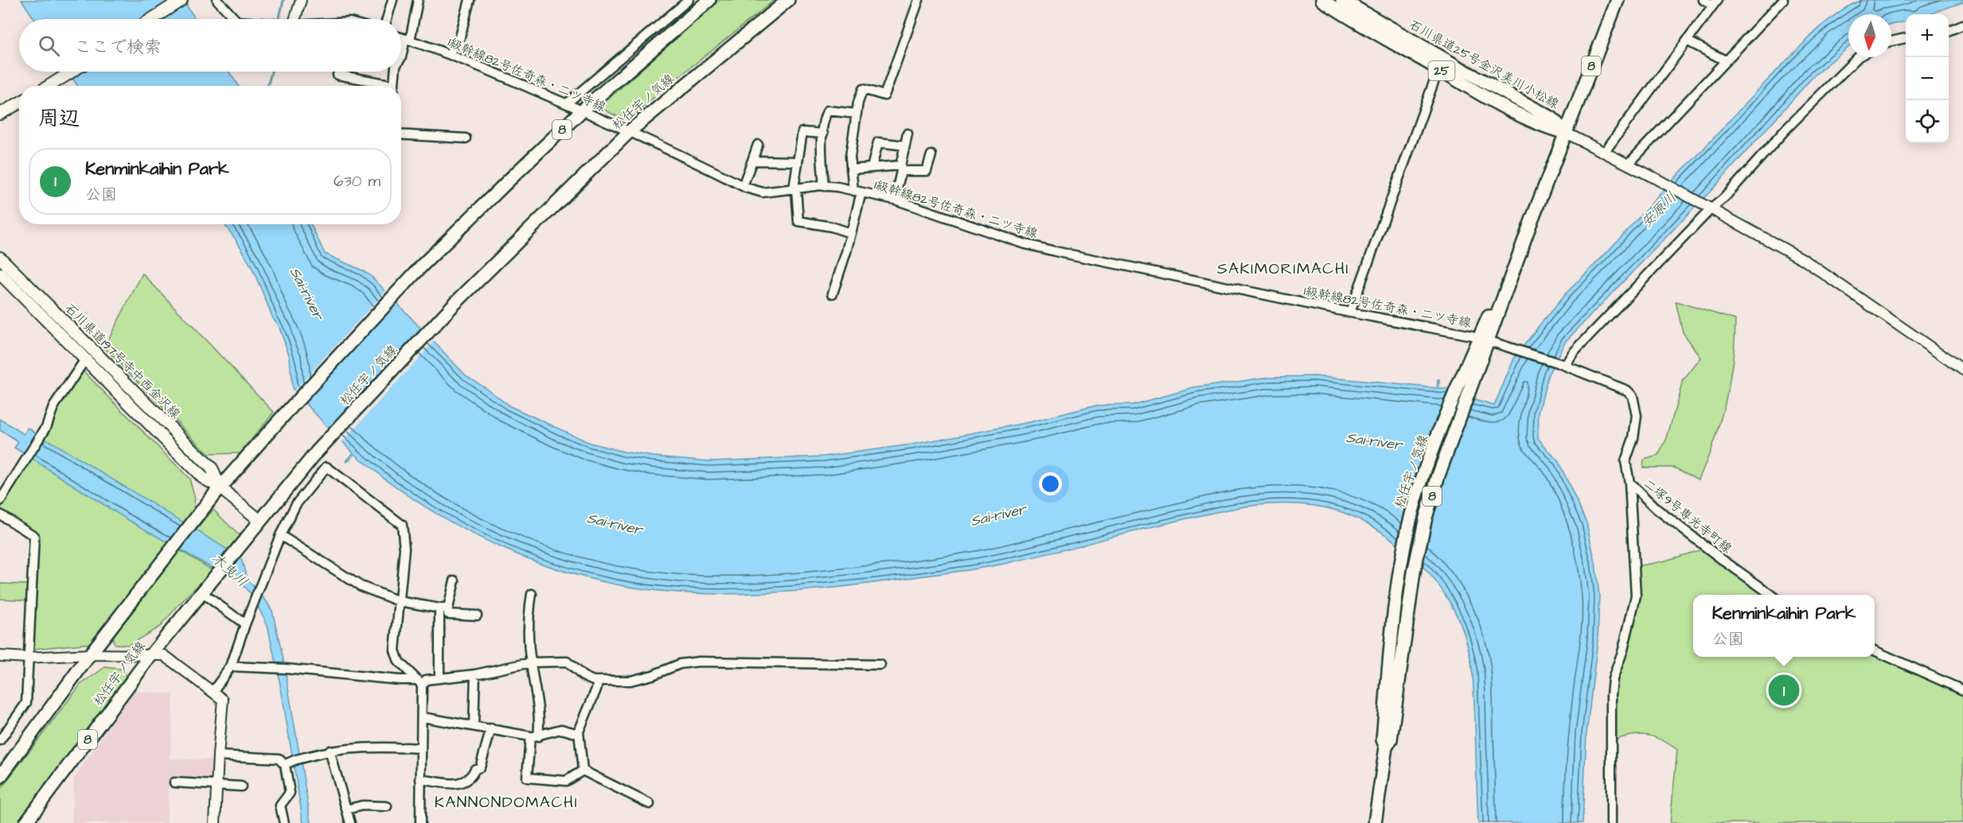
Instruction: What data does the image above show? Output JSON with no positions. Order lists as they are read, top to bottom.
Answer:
{
  "streets": {
    "main road": [
      "石川県道25号金沢美川小松線",
      "8",
      "25",
      "松任宇ノ気線",
      "石川県道197号寺中西金沢線"
    ],
    "street": ["1級幹線82号佐奇森・二ツ寺線", "二塚9号専光寺町線"]
  },
  "crossings": [
    ["石川県道25号金沢美川小松線", "松任宇ノ気線"],
    ["8", "1級幹線82号佐奇森・二ツ寺線"],
    ["8", "石川県道197号寺中西金沢線"],
    ["1級幹線82号佐奇森・二ツ寺線", "松任宇ノ気線"],
    ["1級幹線82号佐奇森・二ツ寺線", "二塚9号専光寺町線"],
    ["松任宇ノ気線", "石川県道197号寺中西金沢線"],
    ["松任宇ノ気線", "二塚9号専光寺町線"]
  ],
  "districts": ["SAKIMORIMACHI", "KANNONDOMACHI"],
  "water": ["安原川", "Sai-river", "木曳川"],
  "north": "bottom",
  "page": {
    "map_buttons": ["+", "−"],
    "search": "ここで検索",
    "heading": "周辺",
    "list": [
      {
        "mark": "1",
        "name": "Kenminkaihin Park",
        "note": "公園",
        "value": "630 m"
      }
    ],
    "popup": ["Kenminkaihin Park", "公園"],
    "pins": "1"
  }
}
